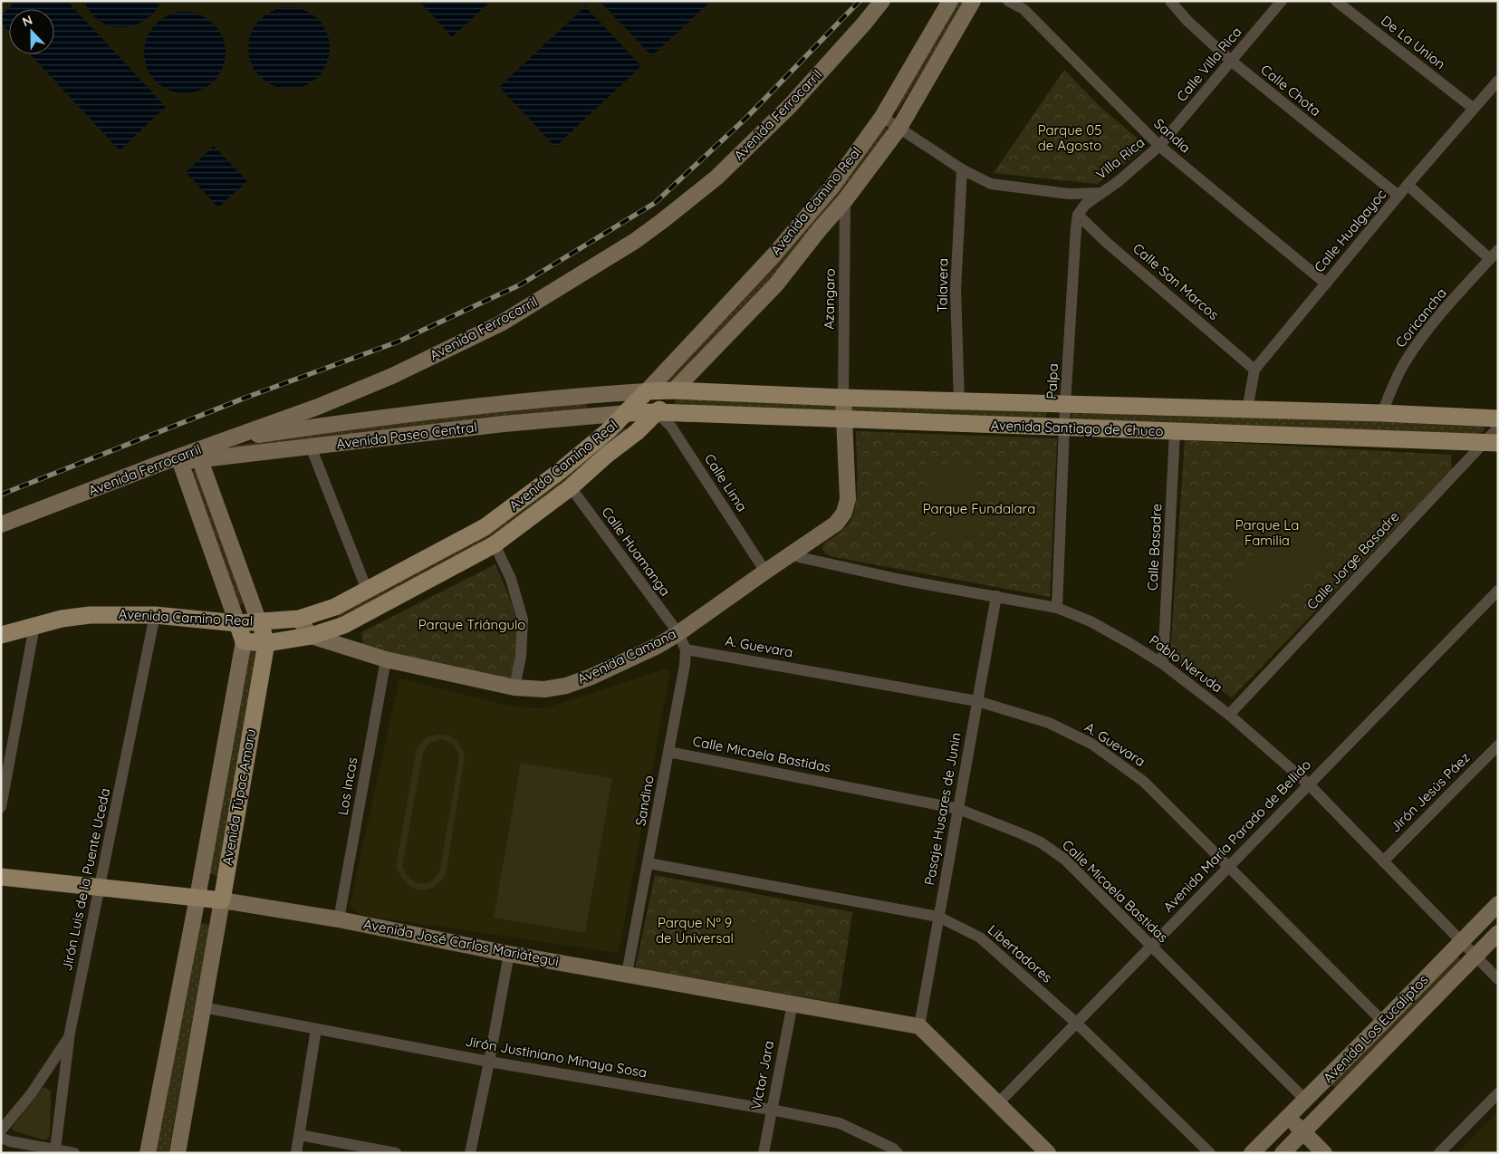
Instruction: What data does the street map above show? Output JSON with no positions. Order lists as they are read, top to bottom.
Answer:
{
  "streets": {
    "main road": [
      "Avenida Camino Real",
      "Avenida Santiago de Chuco",
      "Avenida Paseo Central",
      "Avenida Túpac Amaru",
      "Avenida José Carlos Mariátegui"
    ],
    "street": [
      "De La Union",
      "Calle Villa Rica",
      "Calle Chota",
      "Avenida Ferrocarril",
      "Sandia",
      "Villa Rica",
      "Calle Hualgayoc",
      "Calle San Marcos",
      "Talavera",
      "Azangaro",
      "Coricancha",
      "Palpa",
      "Calle Lima",
      "Calle Basadre",
      "Calle Huamanga",
      "Calle Jorge Basadre",
      "A. Guevara",
      "Avenida Camana",
      "Pablo Neruda",
      "Calle Micaela Bastidas",
      "Los Incas",
      "Jirón Jesús Páez",
      "Sandino",
      "Pasaje Husares de Junin",
      "Avenida María Parado de Bellido",
      "Jirón Luis de la Puente Uceda",
      "Libertadores",
      "Avenida Los Eucaliptos",
      "Jirón Justiniano Minaya Sosa",
      "Víctor Jara"
    ]
  },
  "crossings": [
    ["De La Union", "Calle Hualgayoc"],
    ["Calle Villa Rica", "Calle Chota"],
    ["Calle Villa Rica", "Sandia"],
    ["Calle Villa Rica", "Villa Rica"],
    ["Calle Chota", "Calle Hualgayoc"],
    ["Avenida Ferrocarril", "Avenida Paseo Central"],
    ["Avenida Ferrocarril", "Avenida Túpac Amaru"],
    ["Sandia", "Villa Rica"],
    ["Sandia", "Calle Hualgayoc"],
    ["Avenida Camino Real", "Azangaro"],
    ["Avenida Camino Real", "Avenida Santiago de Chuco"],
    ["Avenida Camino Real", "Avenida Paseo Central"],
    ["Avenida Camino Real", "Calle Lima"],
    ["Avenida Camino Real", "Calle Huamanga"],
    ["Avenida Camino Real", "Avenida Camana"],
    ["Avenida Camino Real", "Avenida Túpac Amaru"],
    ["Avenida Camino Real", "Jirón Luis de la Puente Uceda"],
    ["Calle Hualgayoc", "Calle San Marcos"],
    ["Calle Hualgayoc", "Avenida Santiago de Chuco"],
    ["Calle San Marcos", "Palpa"],
    ["Talavera", "Avenida Santiago de Chuco"],
    ["Azangaro", "Avenida Santiago de Chuco"],
    ["Azangaro", "Avenida Camana"],
    ["Coricancha", "Avenida Santiago de Chuco"],
    ["Palpa", "Avenida Santiago de Chuco"],
    ["Palpa", "Pablo Neruda"],
    ["Avenida Santiago de Chuco", "Avenida Paseo Central"],
    ["Avenida Santiago de Chuco", "Calle Lima"],
    ["Avenida Santiago de Chuco", "Calle Basadre"],
    ["Avenida Santiago de Chuco", "Calle Jorge Basadre"],
    ["Avenida Santiago de Chuco", "Avenida Camana"],
    ["Avenida Paseo Central", "Calle Lima"],
    ["Avenida Paseo Central", "Avenida Túpac Amaru"],
    ["Calle Lima", "Avenida Camana"],
    ["Calle Basadre", "Pablo Neruda"],
    ["Calle Huamanga", "Avenida Camana"],
    ["Calle Huamanga", "Sandino"],
    ["Calle Jorge Basadre", "Pablo Neruda"],
    ["A. Guevara", "Sandino"],
    ["A. Guevara", "Pasaje Husares de Junin"],
    ["A. Guevara", "Avenida María Parado de Bellido"],
    ["A. Guevara", "Avenida Los Eucaliptos"],
    ["Avenida Camana", "Pablo Neruda"],
    ["Avenida Camana", "Los Incas"],
    ["Avenida Camana", "Sandino"],
    ["Pablo Neruda", "Jirón Jesús Páez"],
    ["Pablo Neruda", "Pasaje Husares de Junin"],
    ["Pablo Neruda", "Avenida María Parado de Bellido"],
    ["Pablo Neruda", "Avenida Los Eucaliptos"],
    ["Calle Micaela Bastidas", "Sandino"],
    ["Calle Micaela Bastidas", "Pasaje Husares de Junin"],
    ["Calle Micaela Bastidas", "Avenida María Parado de Bellido"],
    ["Calle Micaela Bastidas", "Avenida Los Eucaliptos"],
    ["Los Incas", "Avenida José Carlos Mariátegui"],
    ["Avenida Túpac Amaru", "Avenida José Carlos Mariátegui"],
    ["Avenida Túpac Amaru", "Jirón Justiniano Minaya Sosa"],
    ["Sandino", "Avenida José Carlos Mariátegui"],
    ["Sandino", "Libertadores"],
    ["Pasaje Husares de Junin", "Avenida José Carlos Mariátegui"],
    ["Pasaje Husares de Junin", "Libertadores"],
    ["Avenida María Parado de Bellido", "Libertadores"],
    ["Jirón Luis de la Puente Uceda", "Avenida José Carlos Mariátegui"],
    ["Avenida José Carlos Mariátegui", "Víctor Jara"],
    ["Jirón Justiniano Minaya Sosa", "Víctor Jara"]
  ],
  "parks": [
    "Parque 05 de Agosto",
    "Parque Fundalara",
    "Parque La Familia",
    "Parque Triángulo",
    "Parque Nº 9 de Universal"
  ],
  "north": "top"
}
